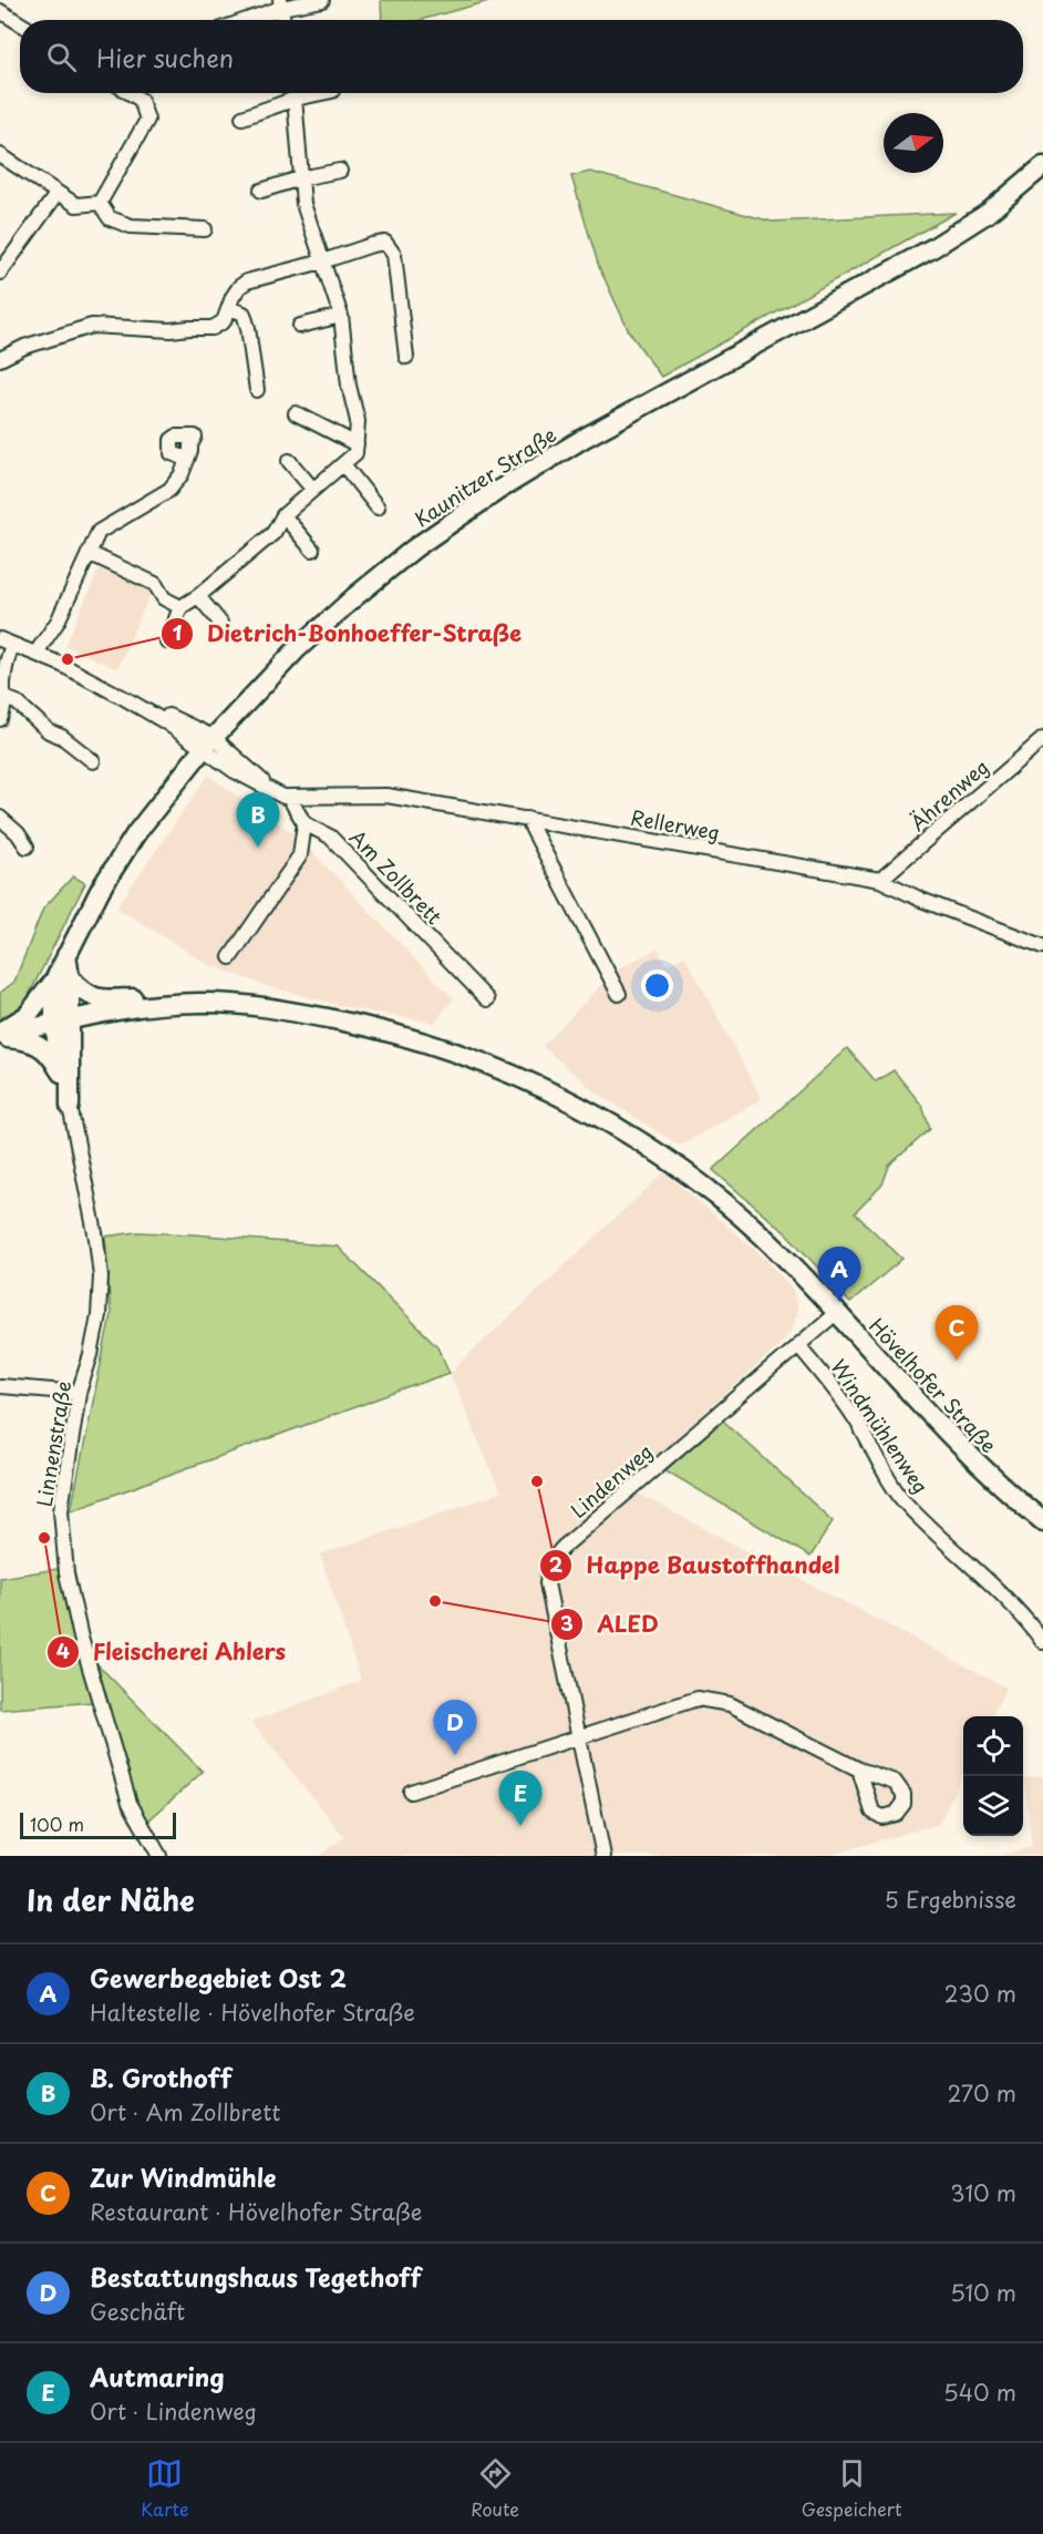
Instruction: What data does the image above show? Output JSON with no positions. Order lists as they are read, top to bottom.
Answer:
{
  "streets": {
    "main road": ["Kaunitzer Straße", "Hövelhofer Straße"],
    "street": [
      "Ährenweg",
      "Rellerweg",
      "Am Zollbrett",
      "Windmühlenweg",
      "Linnenstraße",
      "Lindenweg"
    ]
  },
  "crossings": [
    ["Ährenweg", "Rellerweg"],
    ["Rellerweg", "Am Zollbrett"],
    ["Hövelhofer Straße", "Lindenweg"],
    ["Windmühlenweg", "Lindenweg"]
  ],
  "places": [
    "Dietrich-Bonhoeffer-Straße",
    "Happe Baustoffhandel",
    "Fleischerei Ahlers",
    "ALED"
  ],
  "scale_bar": "100 m",
  "north": "right",
  "page": {
    "search": "Hier suchen",
    "pins": [
      "B",
      "A",
      "C",
      "D",
      "E"
    ],
    "scale": "100 m",
    "heading": ["In der Nähe", "5 Ergebnisse"],
    "list": [
      {
        "mark": "A",
        "name": "Gewerbegebiet Ost 2",
        "note": "Haltestelle · Hövelhofer Straße",
        "value": "230 m"
      },
      {
        "mark": "B",
        "name": "B. Grothoff",
        "note": "Ort · Am Zollbrett",
        "value": "270 m"
      },
      {
        "mark": "C",
        "name": "Zur Windmühle",
        "note": "Restaurant · Hövelhofer Straße",
        "value": "310 m"
      },
      {
        "mark": "D",
        "name": "Bestattungshaus Tegethoff",
        "note": "Geschäft",
        "value": "510 m"
      },
      {
        "mark": "E",
        "name": "Autmaring",
        "note": "Ort · Lindenweg",
        "value": "540 m"
      }
    ],
    "nav": ["Karte", "Route", "Gespeichert"]
  }
}
